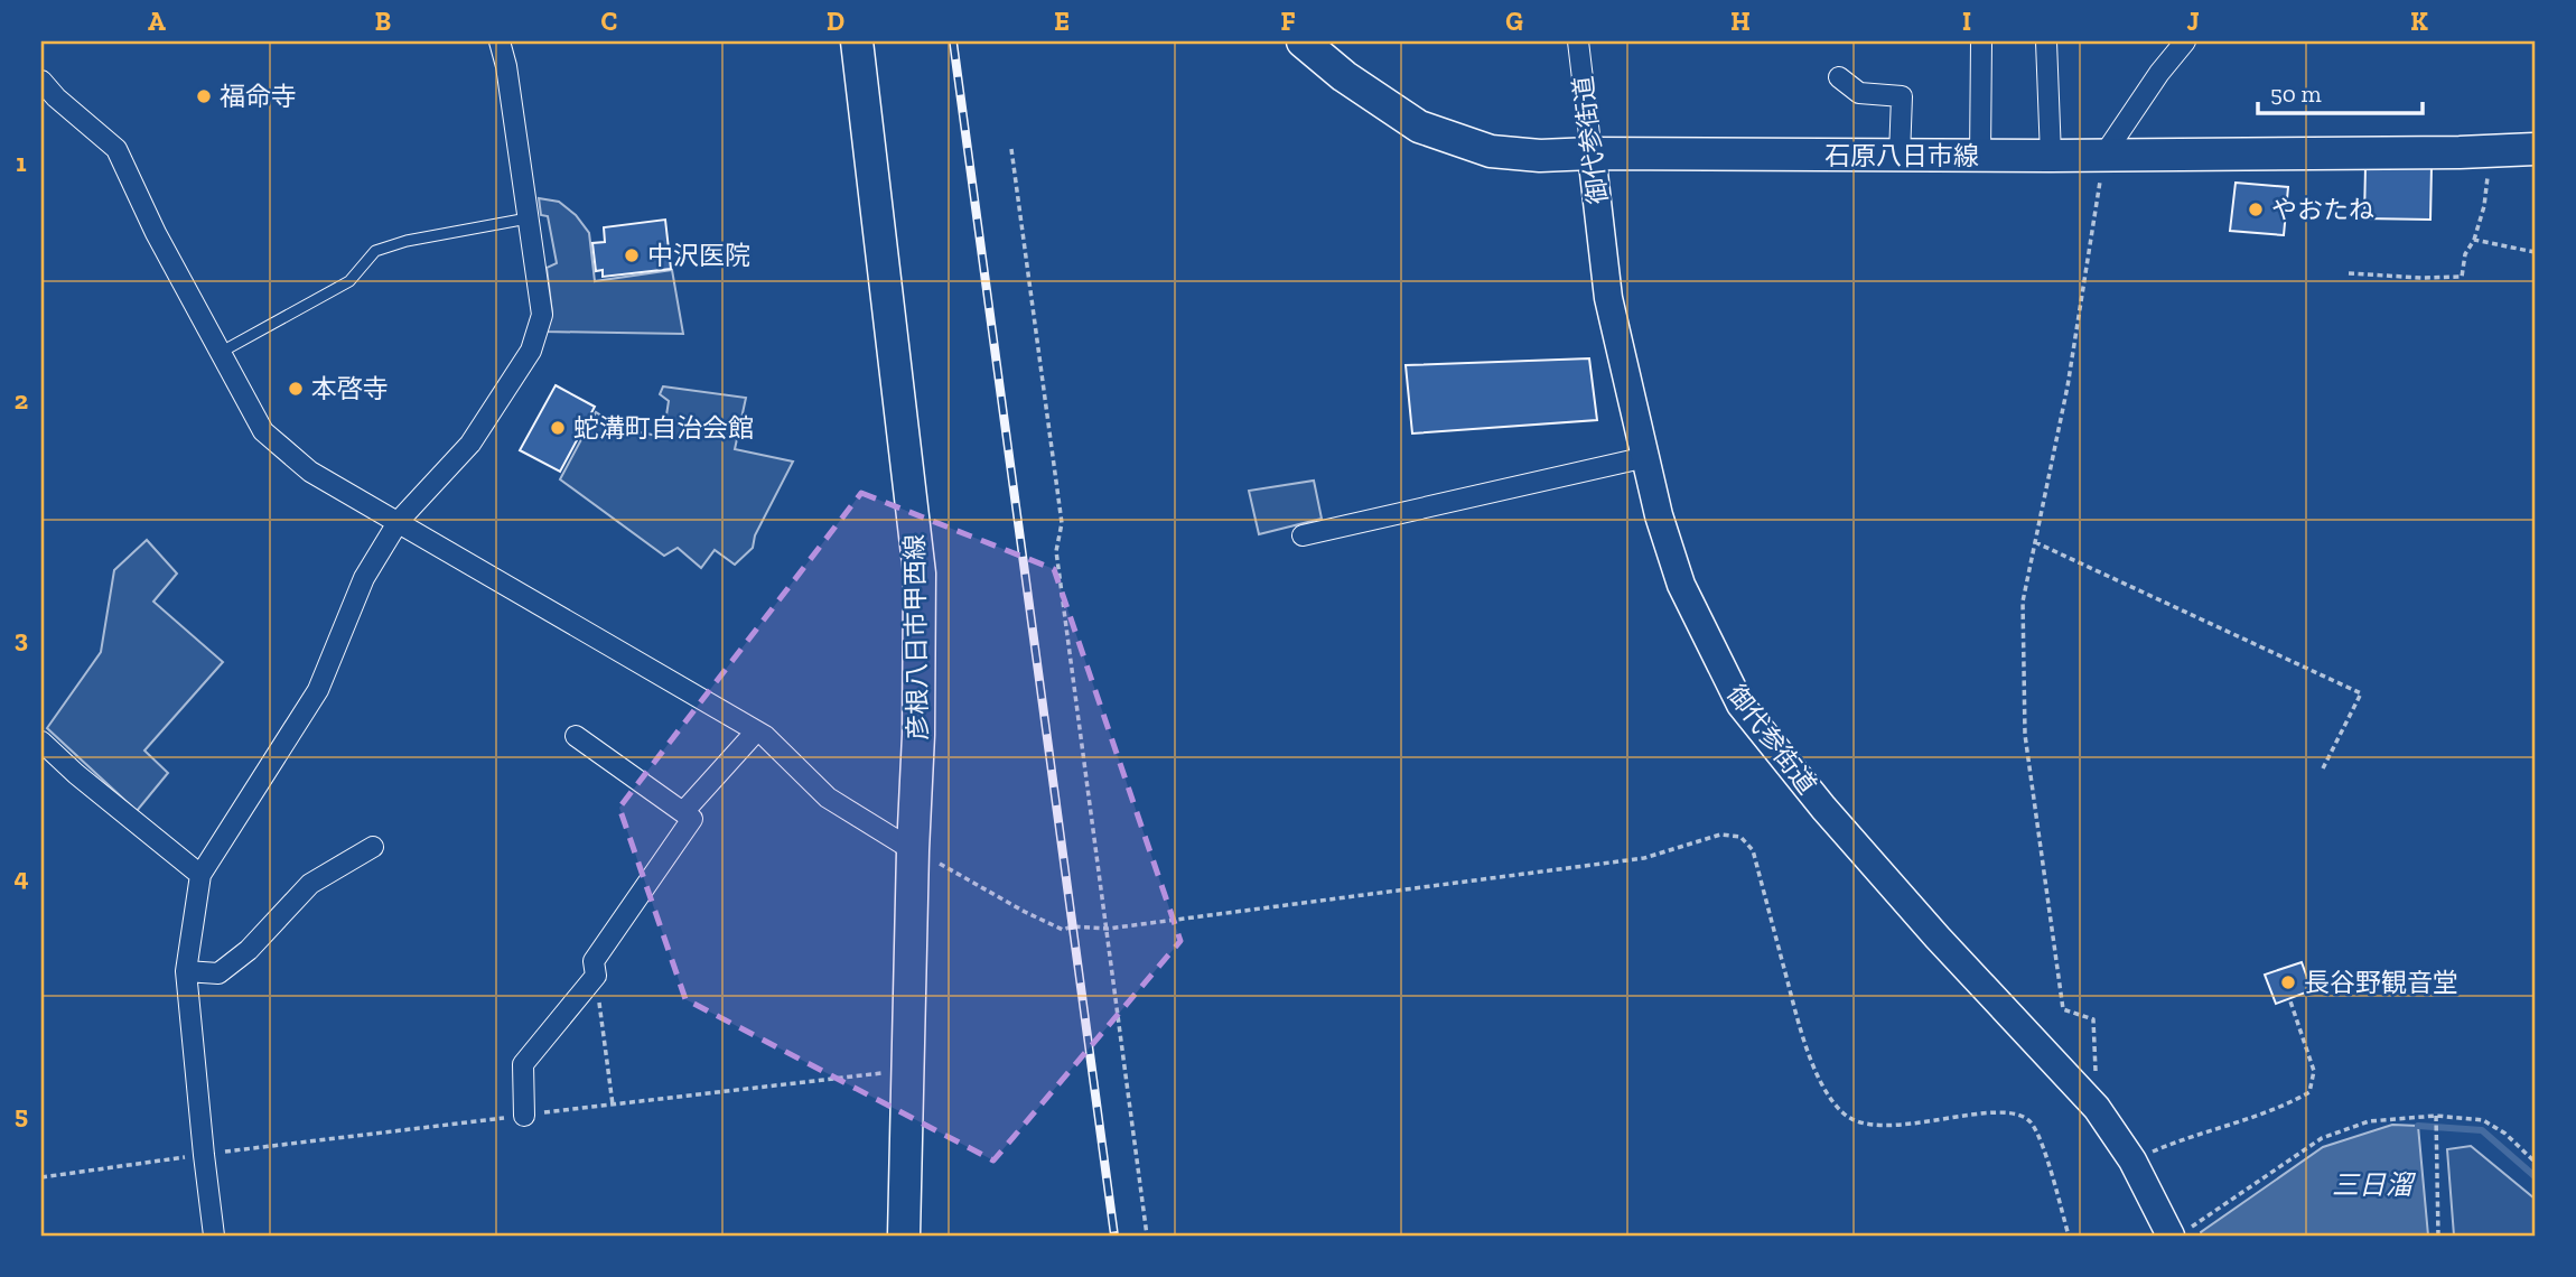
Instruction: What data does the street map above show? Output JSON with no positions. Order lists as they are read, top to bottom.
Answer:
{
  "streets": {
    "main road": ["石原八日市線", "彦根八日市甲西線"],
    "street": ["御代参街道"]
  },
  "crossings": [
    ["御代参街道", "石原八日市線"]
  ],
  "water": ["三日溜"],
  "places": [
    "福命寺",
    "やおたね",
    "中沢医院",
    "本啓寺",
    "蛇溝町自治会館",
    "長谷野観音堂"
  ],
  "scale_bar": "50 m",
  "grid": {
    "columns": [
      "A",
      "B",
      "C",
      "D",
      "E",
      "F",
      "G",
      "H",
      "I",
      "J",
      "K"
    ],
    "rows": [
      "1",
      "2",
      "3",
      "4",
      "5"
    ]
  }
}
